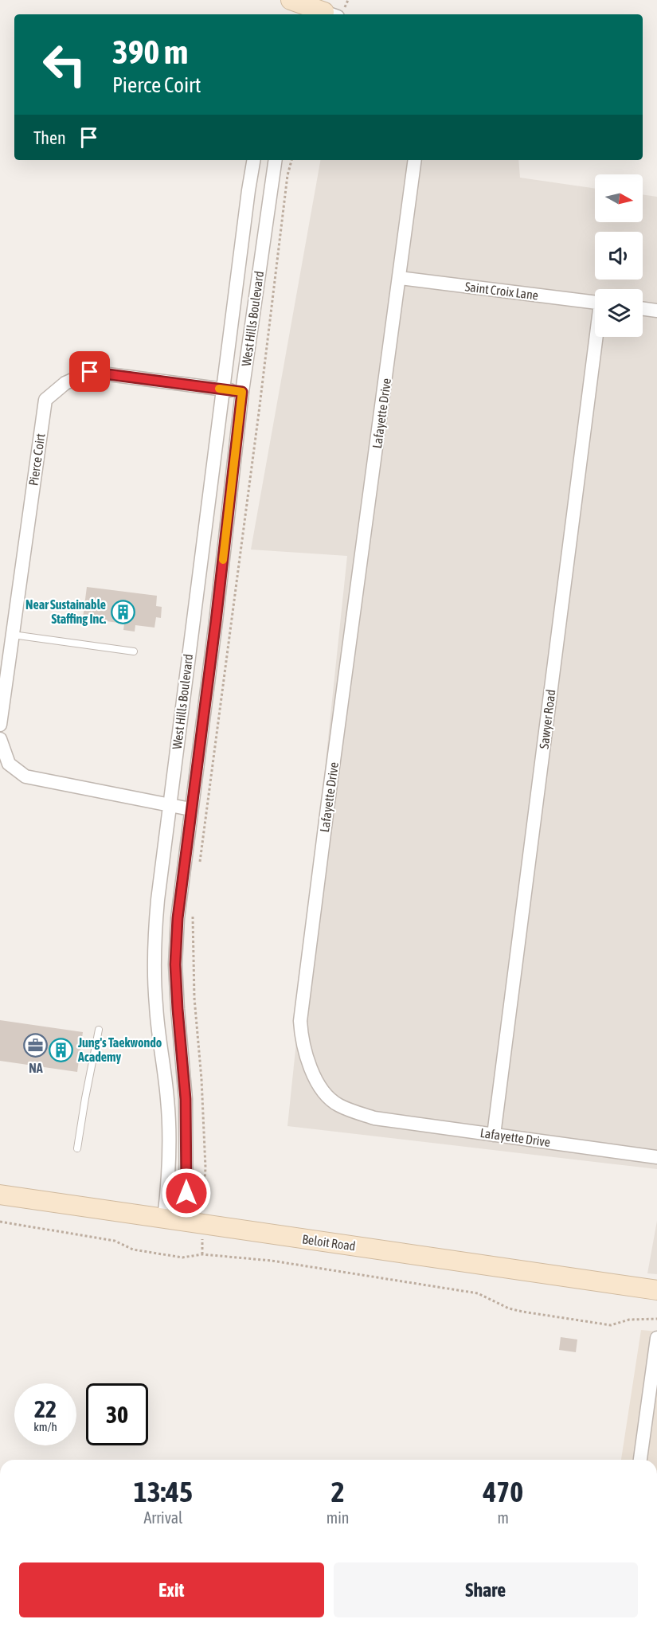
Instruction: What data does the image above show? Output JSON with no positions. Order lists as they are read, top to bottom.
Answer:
{
  "streets": {
    "main road": ["Beloit Road"],
    "street": [
      "Saint Croix Lane",
      "West Hills Boulevard",
      "Lafayette Drive",
      "Pierce Coirt",
      "Sawyer Road"
    ]
  },
  "crossings": [
    ["Saint Croix Lane", "Lafayette Drive"],
    ["West Hills Boulevard", "Pierce Coirt"],
    ["West Hills Boulevard", "Beloit Road"],
    ["Lafayette Drive", "Sawyer Road"]
  ],
  "places": {
    "building": ["Near Sustainable Staffing Inc.", "Jung's Taekwondo Academy"],
    "office": ["NA"]
  },
  "north": "right",
  "page": {
    "turn": ["390 m", "Pierce Coirt"],
    "then": "Then",
    "speed": "22 km/h",
    "limit": "30",
    "eta": [
      "13:45",
      "Arrival",
      "2",
      "min",
      "470",
      "m"
    ],
    "buttons": ["Exit", "Share"]
  }
}
